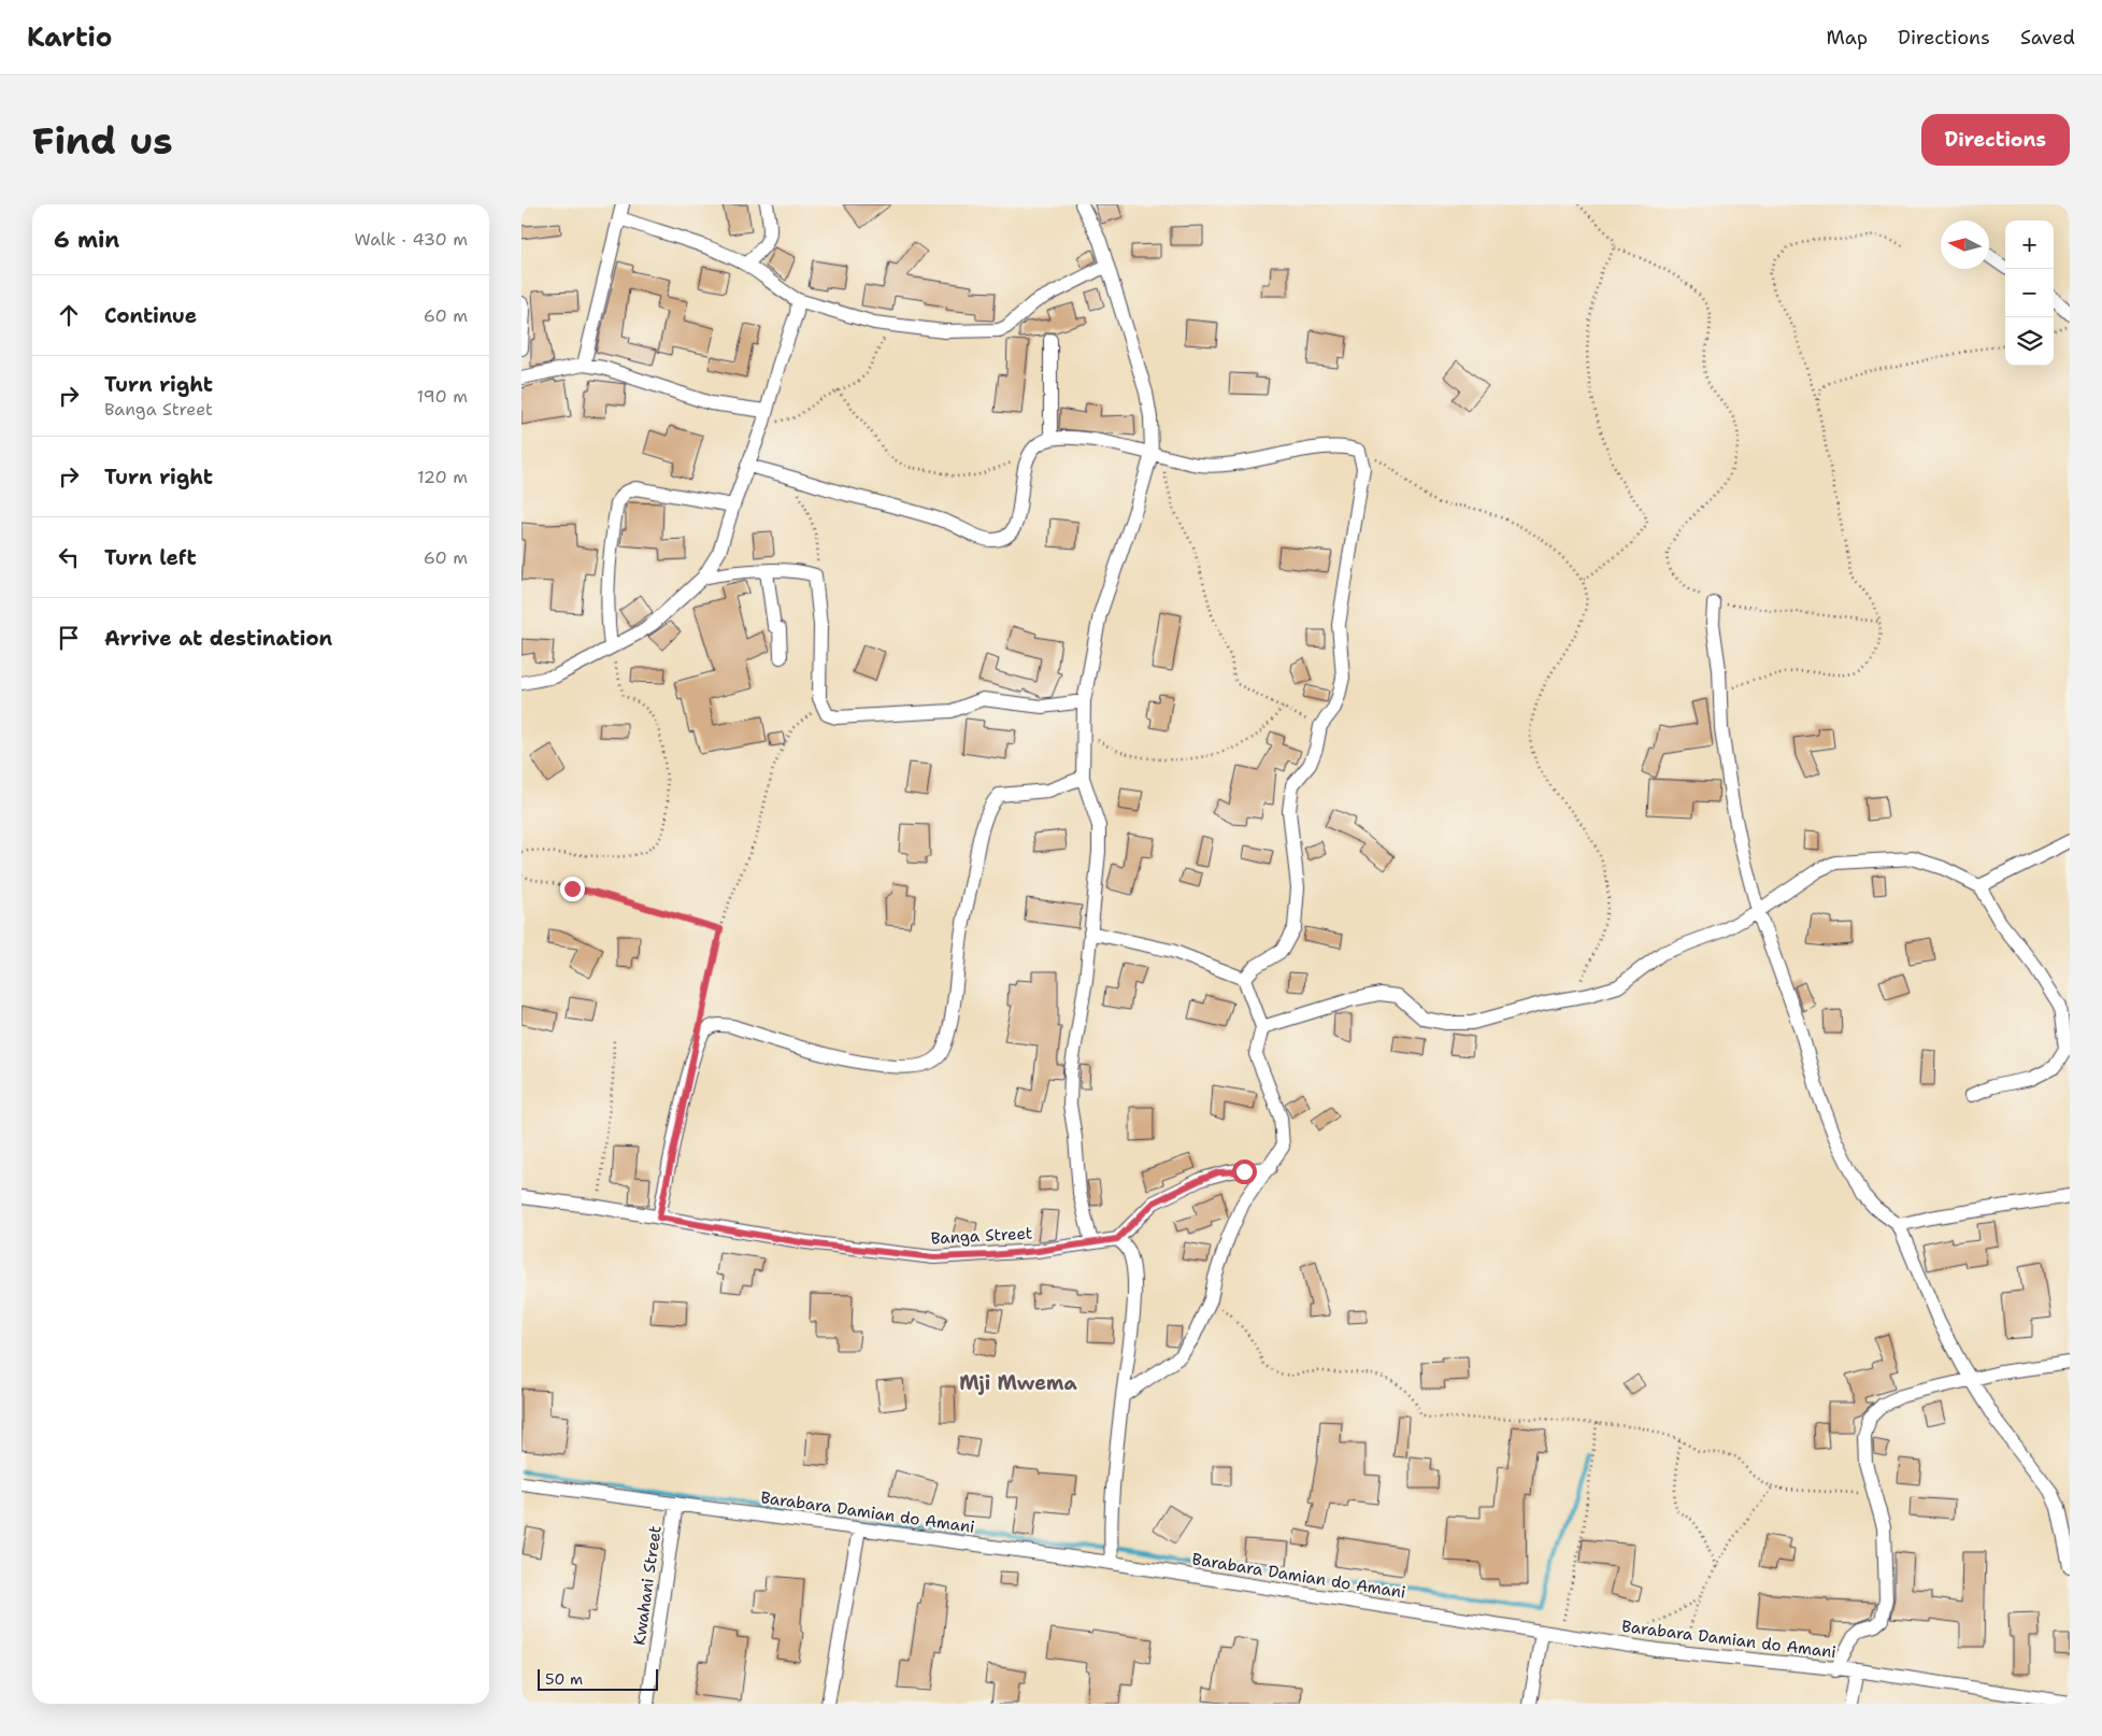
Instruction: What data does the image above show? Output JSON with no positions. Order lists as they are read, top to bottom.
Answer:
{
  "streets": {
    "street": ["Banga Street", "Barabara Damian do Amani", "Kwahani Street"]
  },
  "crossings": [
    ["Barabara Damian do Amani", "Kwahani Street"]
  ],
  "districts": ["Mji Mwema"],
  "scale_bar": "50 m",
  "north": "left",
  "page": {
    "header": "Kartio",
    "nav": ["Map", "Directions", "Saved"],
    "buttons": "Directions",
    "title": "Find us",
    "heading": ["6 min", "Walk · 430 m"],
    "map_buttons": ["+", "−"],
    "list": [
      ["Continue", "60 m"],
      ["Turn right", "Banga Street", "190 m"],
      ["Turn right", "120 m"],
      ["Turn left", "60 m"],
      "Arrive at destination"
    ],
    "scale": "50 m"
  }
}
